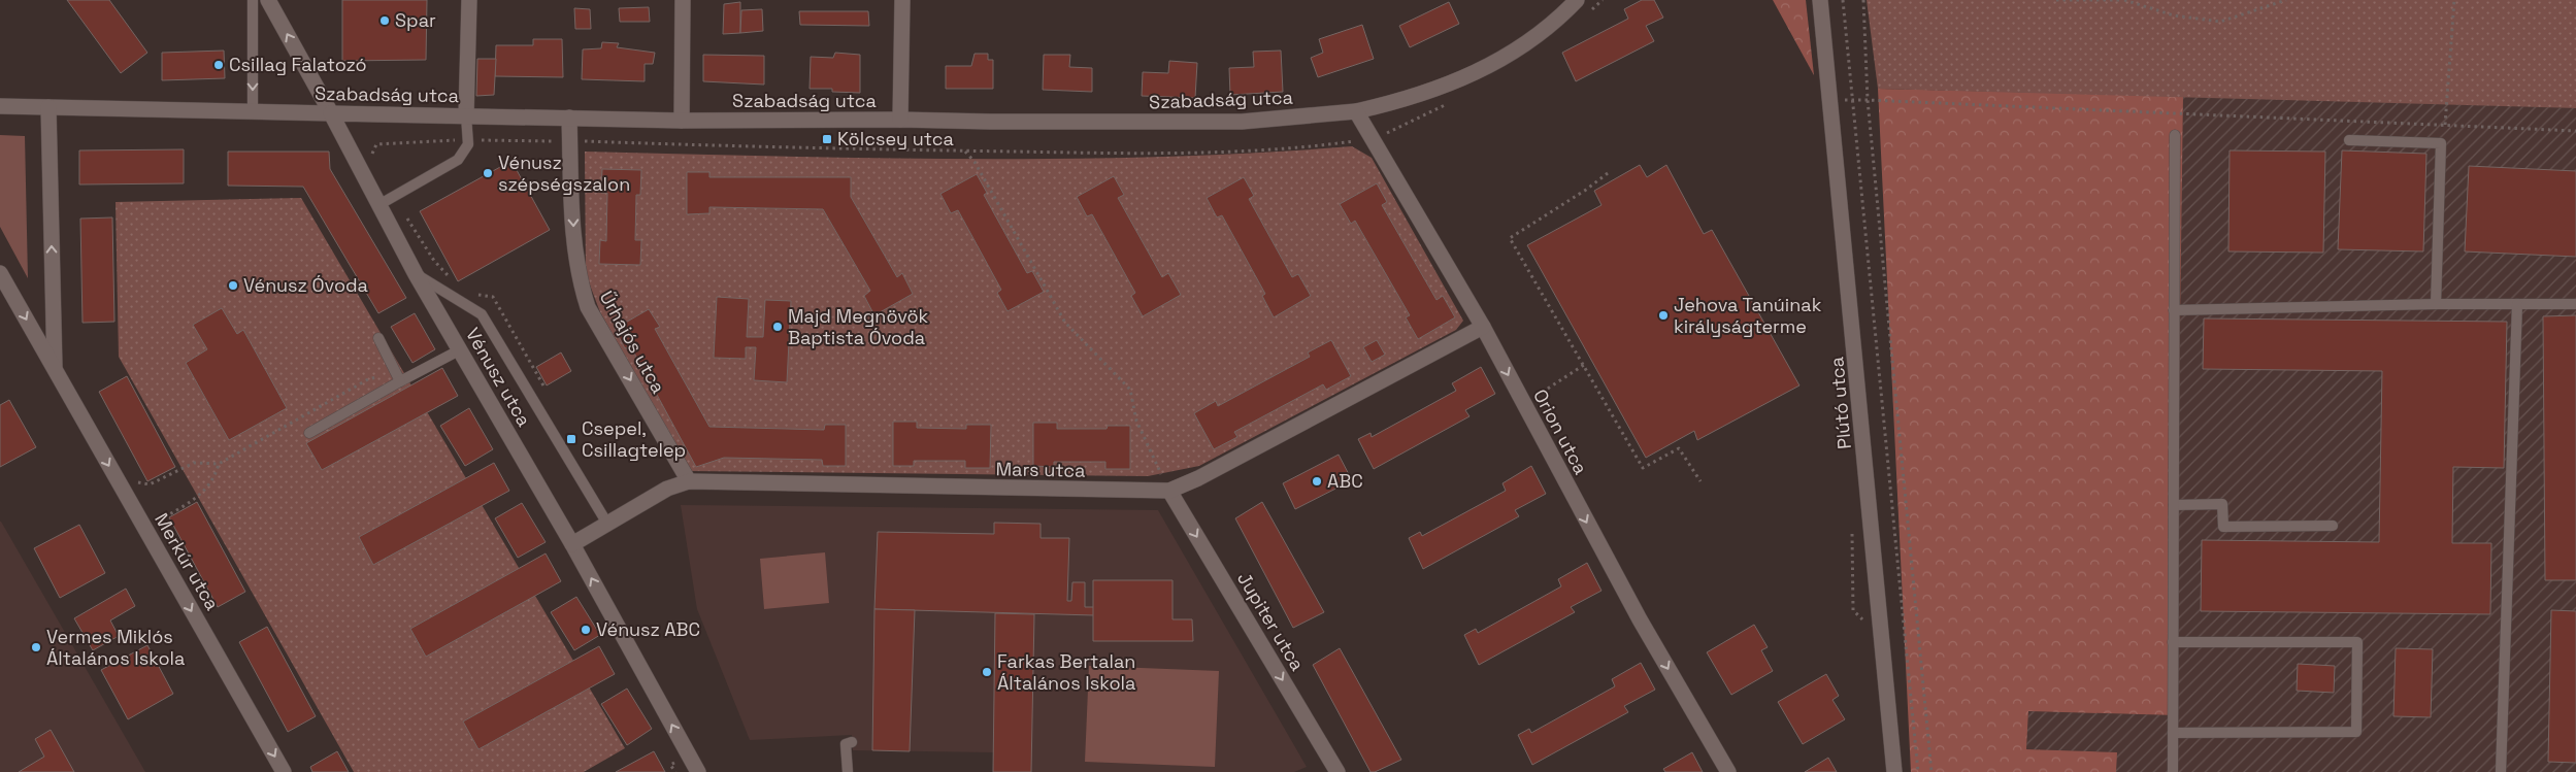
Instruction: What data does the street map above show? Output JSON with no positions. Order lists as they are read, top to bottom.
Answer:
{
  "streets": {
    "street": [
      "Szabadság utca",
      "Űrhajós utca",
      "Vénusz utca",
      "Plútó utca",
      "Orion utca",
      "Mars utca",
      "Merkúr utca",
      "Jupiter utca"
    ]
  },
  "crossings": [
    ["Szabadság utca", "Űrhajós utca"],
    ["Szabadság utca", "Vénusz utca"],
    ["Szabadság utca", "Orion utca"],
    ["Szabadság utca", "Merkúr utca"],
    ["Űrhajós utca", "Mars utca"],
    ["Vénusz utca", "Mars utca"],
    ["Orion utca", "Mars utca"],
    ["Mars utca", "Jupiter utca"]
  ],
  "one_way": [
    "Űrhajós utca",
    "Vénusz utca",
    "Orion utca",
    "Jupiter utca"
  ],
  "places": {
    "other": [
      "Spar",
      "Csillag Falatozó",
      "Vénusz szépségszalon",
      "Vénusz Óvoda",
      "Jehova Tanúinak királyságterme",
      "Majd Megnövök Baptista Óvoda",
      "ABC",
      "Vénusz ABC",
      "Vermes Miklós Általános Iskola",
      "Farkas Bertalan Általános Iskola"
    ],
    "transit": ["Kölcsey utca", "Csepel, Csillagtelep"]
  }
}
